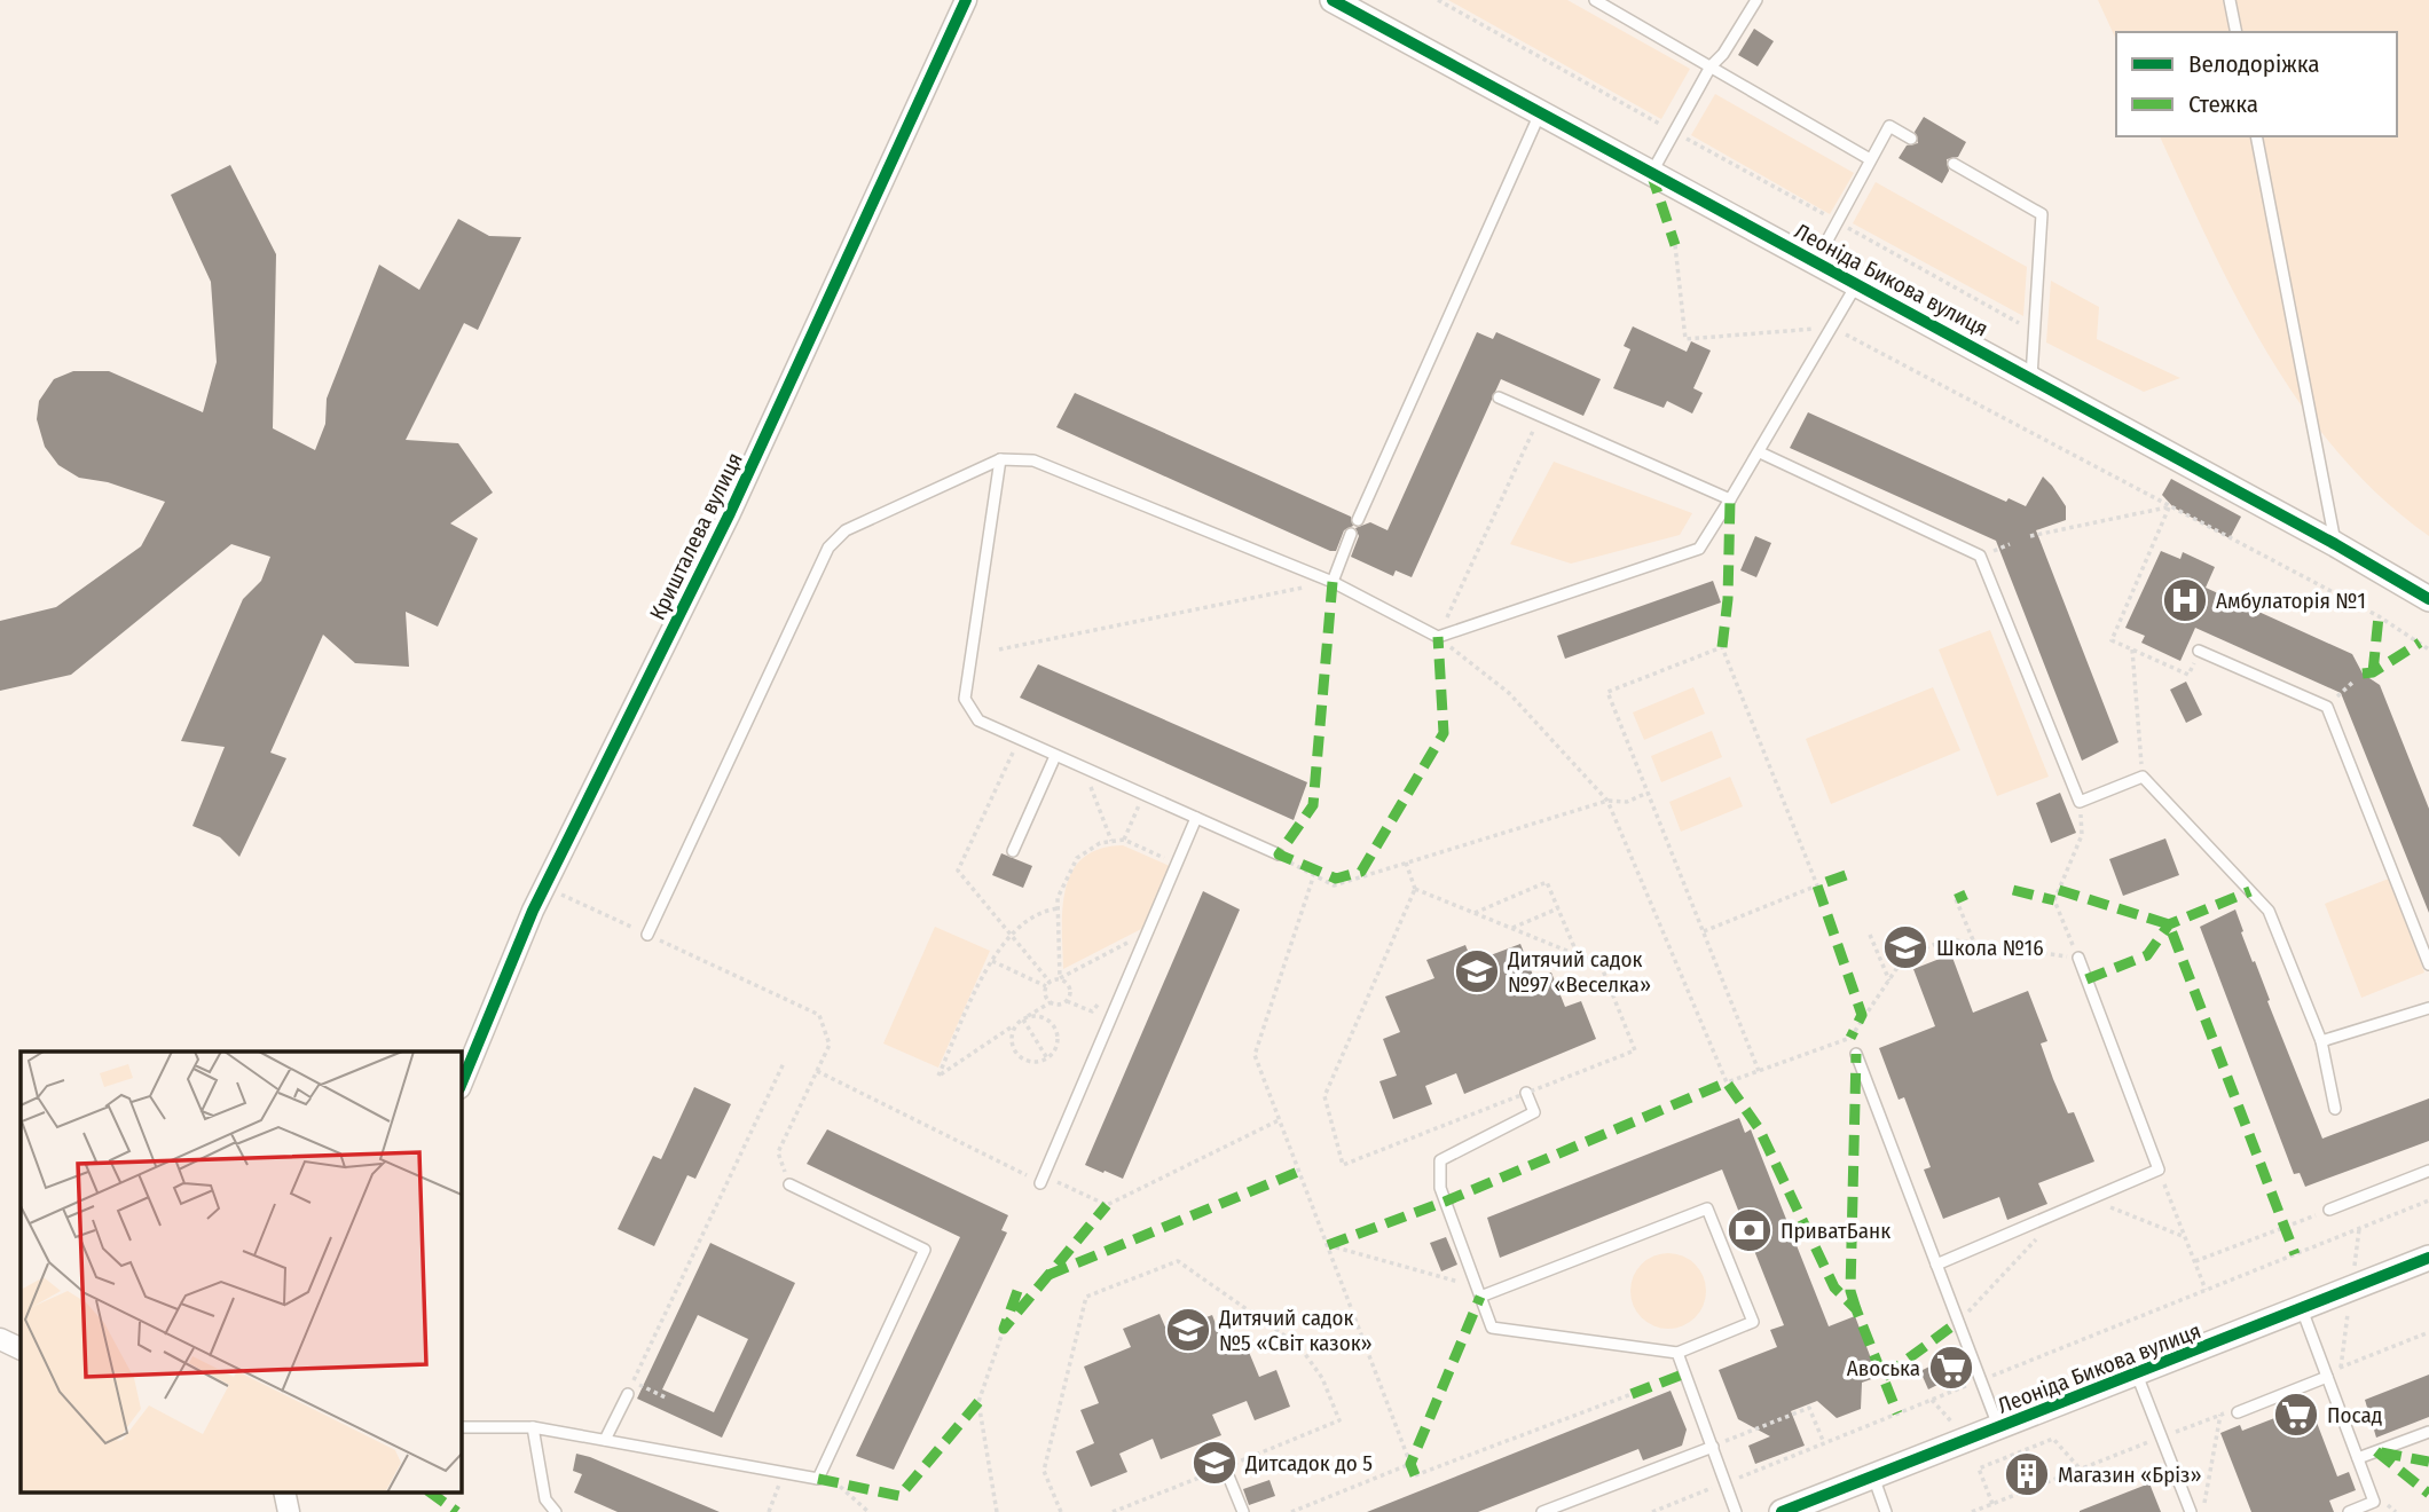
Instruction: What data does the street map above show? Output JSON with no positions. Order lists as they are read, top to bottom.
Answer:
{
  "streets": {
    "street": ["Леоніда Бикова вулиця", "Кришталева вулиця"]
  },
  "places": {
    "hospital": ["Амбулаторія №1"],
    "school or university": [
      "Школа №16",
      "Дитячий садок №97 «Веселка»",
      "Дитячий садок №5 «Світ казок»",
      "Дитсадок до 5"
    ],
    "bank": ["ПриватБанк"],
    "supermarket": ["Авоська", "Посад"],
    "building": ["Магазин «Бріз»"]
  },
  "legend": ["Велодоріжка", "Стежка"]
}
